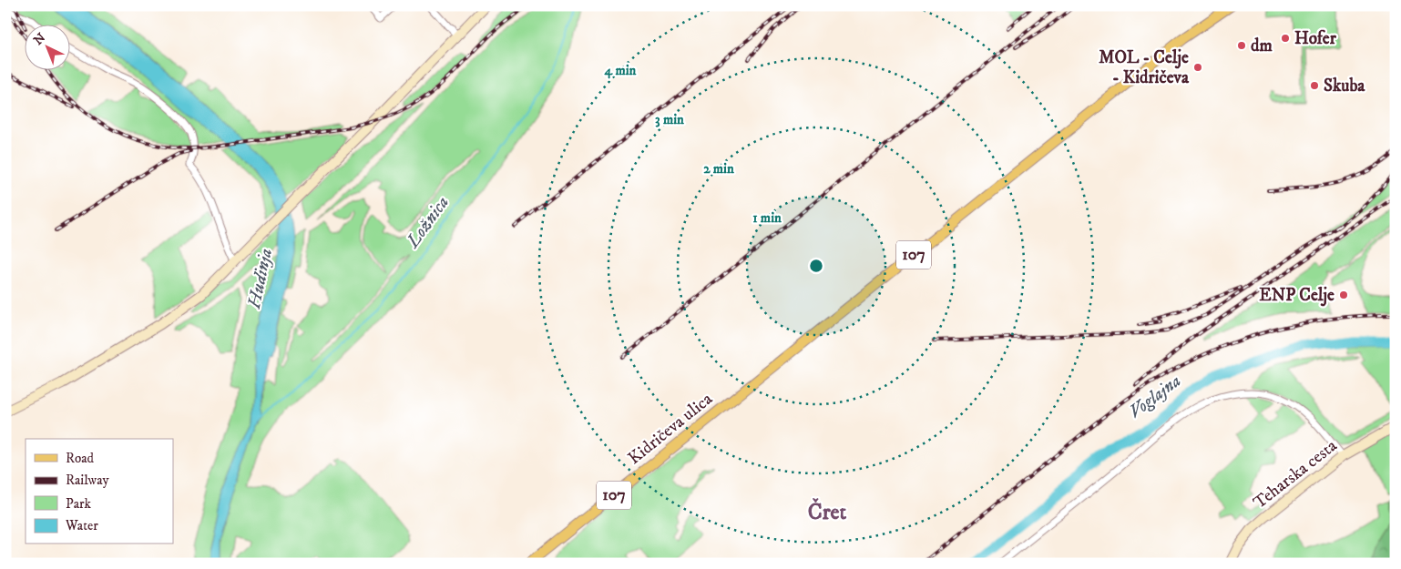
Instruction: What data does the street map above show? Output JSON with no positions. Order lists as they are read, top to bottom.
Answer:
{
  "streets": {
    "main road": ["107", "Kidričeva ulica"],
    "street": ["Teharska cesta"]
  },
  "districts": ["Čret"],
  "water": ["Ložnica", "Hudinja", "Voglajna"],
  "places": [
    "Hofer",
    "dm",
    "MOL - Celje - Kidričeva",
    "Skuba",
    "ENP Celje"
  ],
  "legend": [
    "Road",
    "Railway",
    "Park",
    "Water"
  ],
  "north": "top left",
  "rings": [
    "4 min",
    "3 min",
    "2 min",
    "1 min"
  ]
}
